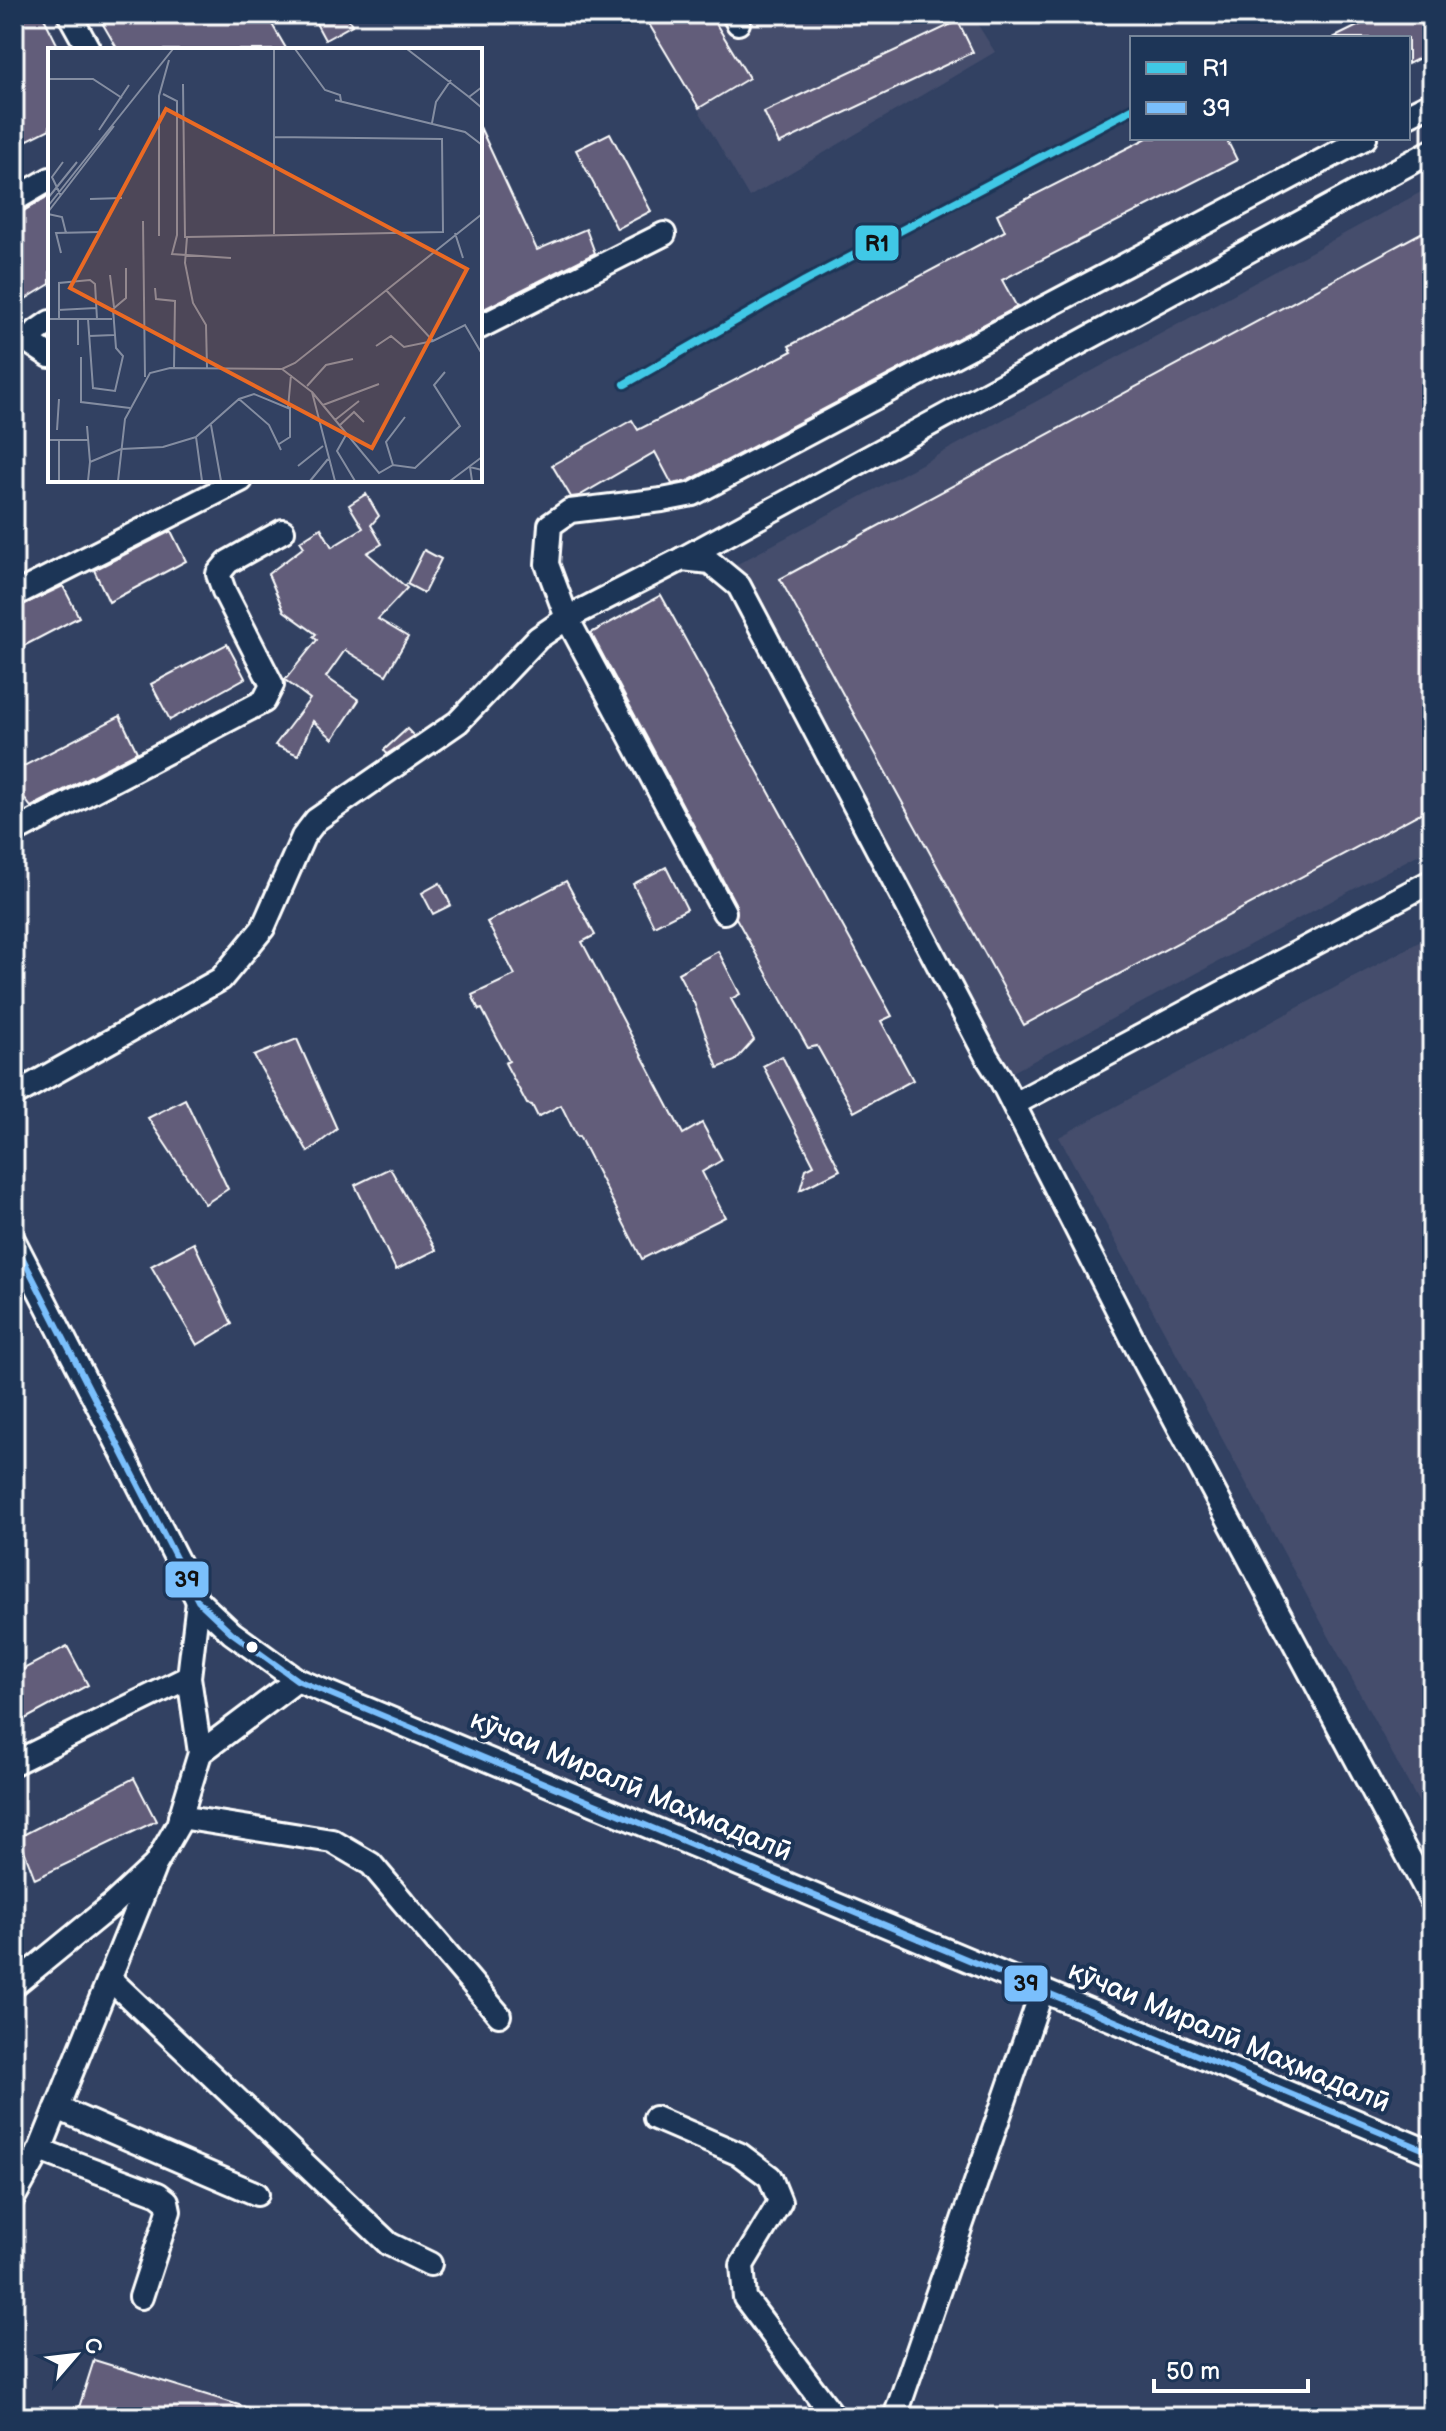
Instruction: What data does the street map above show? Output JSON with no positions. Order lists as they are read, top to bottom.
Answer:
{
  "streets": {
    "street": ["кӯчаи Миралӣ Маҳмадалӣ"]
  },
  "lines": ["transit line R1", "transit line 39"],
  "legend": ["R1", "39"],
  "scale_bar": "50 m",
  "north": "top right"
}
